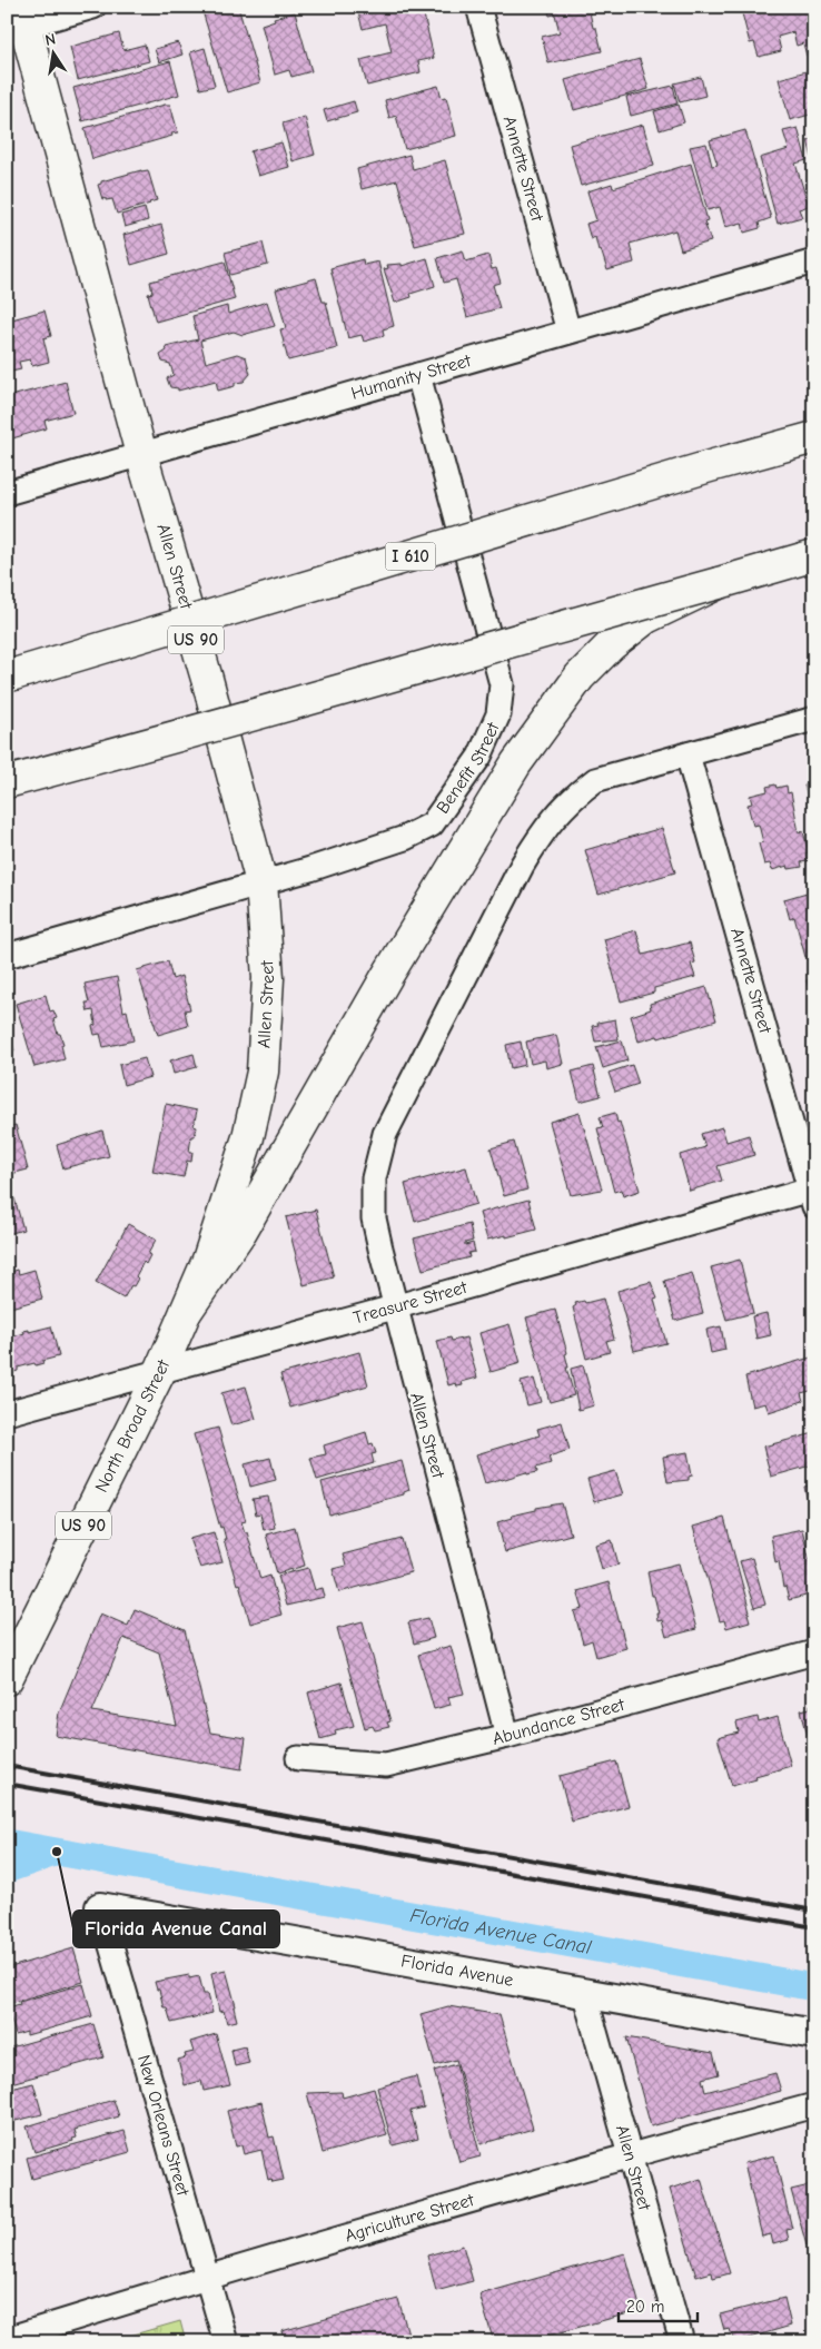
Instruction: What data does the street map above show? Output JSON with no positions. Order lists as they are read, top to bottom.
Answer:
{
  "streets": {
    "main road": [
      "I 610",
      "Allen Street",
      "US 90",
      "North Broad Street"
    ],
    "street": [
      "Annette Street",
      "Humanity Street",
      "Benefit Street",
      "Treasure Street",
      "Abundance Street",
      "Florida Avenue",
      "New Orleans Street",
      "Agriculture Street"
    ]
  },
  "crossings": [
    ["Annette Street", "Humanity Street"],
    ["Annette Street", "Allen Street"],
    ["Annette Street", "Treasure Street"],
    ["Humanity Street", "Allen Street"],
    ["Humanity Street", "Benefit Street"],
    ["Allen Street", "Benefit Street"],
    ["Allen Street", "Treasure Street"],
    ["Allen Street", "North Broad Street"],
    ["Allen Street", "Abundance Street"],
    ["Allen Street", "Florida Avenue"],
    ["Allen Street", "Agriculture Street"],
    ["Treasure Street", "North Broad Street"],
    ["Florida Avenue", "New Orleans Street"],
    ["New Orleans Street", "Agriculture Street"]
  ],
  "water": ["Florida Avenue Canal"],
  "places": ["Florida Avenue Canal"],
  "scale_bar": "20 m",
  "north": "top"
}
